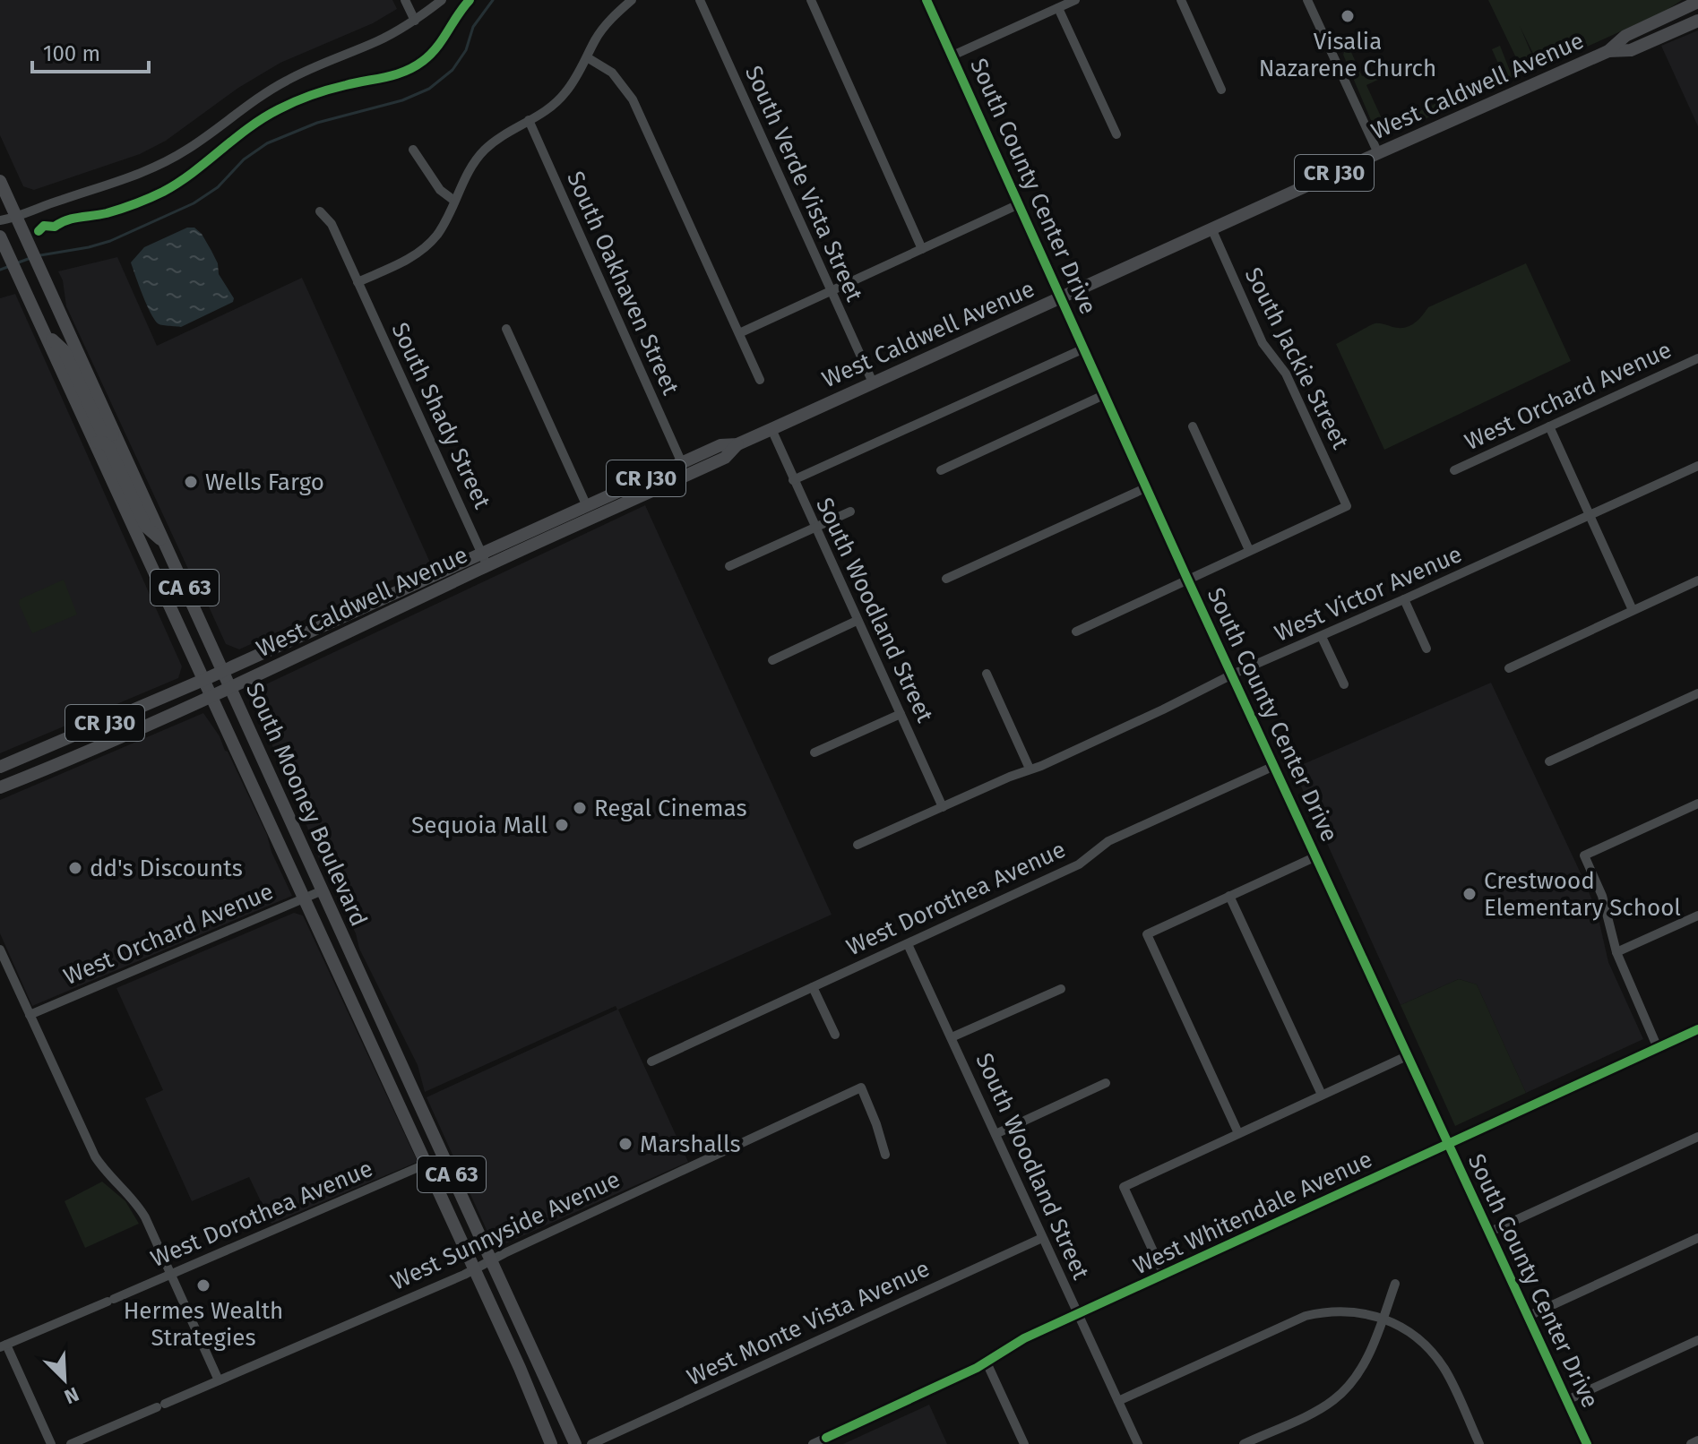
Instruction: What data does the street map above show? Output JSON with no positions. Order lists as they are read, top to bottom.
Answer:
{
  "streets": {
    "main road": [
      "West Caldwell Avenue",
      "CR J30",
      "CA 63",
      "South Mooney Boulevard"
    ],
    "street": [
      "South Verde Vista Street",
      "South County Center Drive",
      "South Oakhaven Street",
      "South Jackie Street",
      "West Orchard Avenue",
      "South Shady Street",
      "West Victor Avenue",
      "South Woodland Street",
      "West Dorothea Avenue",
      "West Whitendale Avenue",
      "West Sunnyside Avenue",
      "West Monte Vista Avenue"
    ]
  },
  "crossings": [
    ["West Caldwell Avenue", "South Verde Vista Street"],
    ["West Caldwell Avenue", "South County Center Drive"],
    ["West Caldwell Avenue", "South Oakhaven Street"],
    ["West Caldwell Avenue", "South Jackie Street"],
    ["West Caldwell Avenue", "South Shady Street"],
    ["West Caldwell Avenue", "South Woodland Street"],
    ["West Caldwell Avenue", "South Mooney Boulevard"],
    ["South County Center Drive", "West Victor Avenue"],
    ["South County Center Drive", "West Dorothea Avenue"],
    ["South County Center Drive", "West Whitendale Avenue"],
    ["West Orchard Avenue", "South Mooney Boulevard"],
    ["West Victor Avenue", "South Woodland Street"],
    ["South Woodland Street", "West Dorothea Avenue"],
    ["South Woodland Street", "West Whitendale Avenue"],
    ["South Woodland Street", "West Monte Vista Avenue"],
    ["South Mooney Boulevard", "West Dorothea Avenue"],
    ["South Mooney Boulevard", "West Sunnyside Avenue"]
  ],
  "places": [
    "Visalia Nazarene Church",
    "Wells Fargo",
    "Regal Cinemas",
    "Sequoia Mall",
    "dd's Discounts",
    "Crestwood Elementary School",
    "Marshalls",
    "Hermes Wealth Strategies"
  ],
  "scale_bar": "100 m",
  "north": "bottom right"
}
